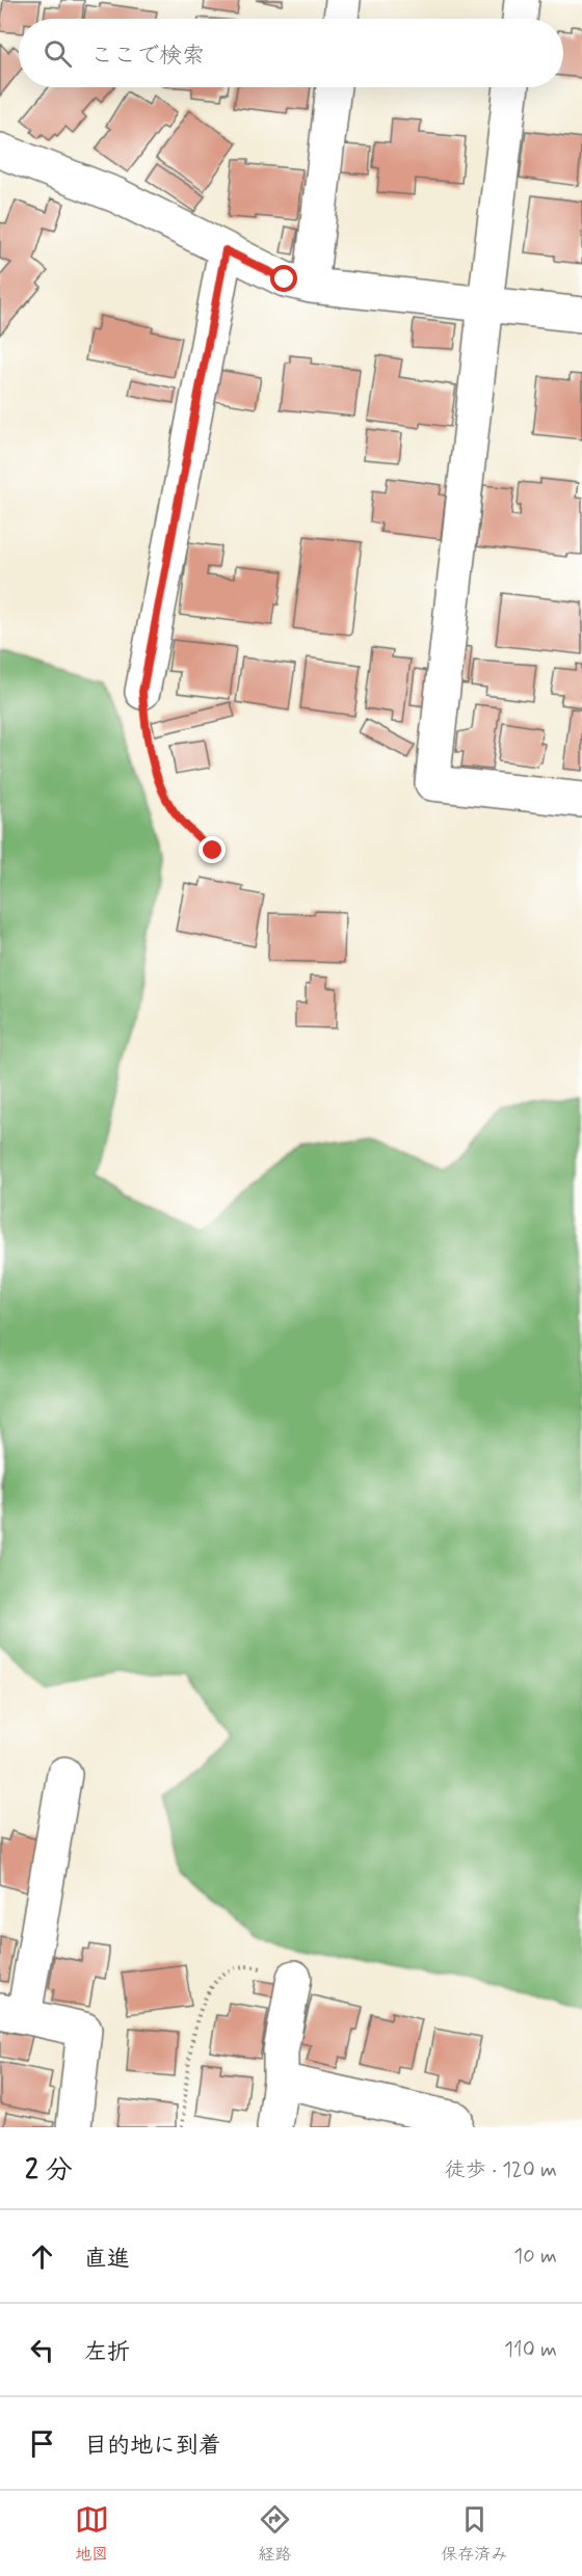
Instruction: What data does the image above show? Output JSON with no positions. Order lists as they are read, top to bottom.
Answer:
{
  "page": {
    "search": "ここで検索",
    "heading": ["2 分", "徒歩 · 120 m"],
    "list": [
      ["直進", "10 m"],
      ["左折", "110 m"],
      "目的地に到着"
    ],
    "nav": ["地図", "経路", "保存済み"]
  }
}
